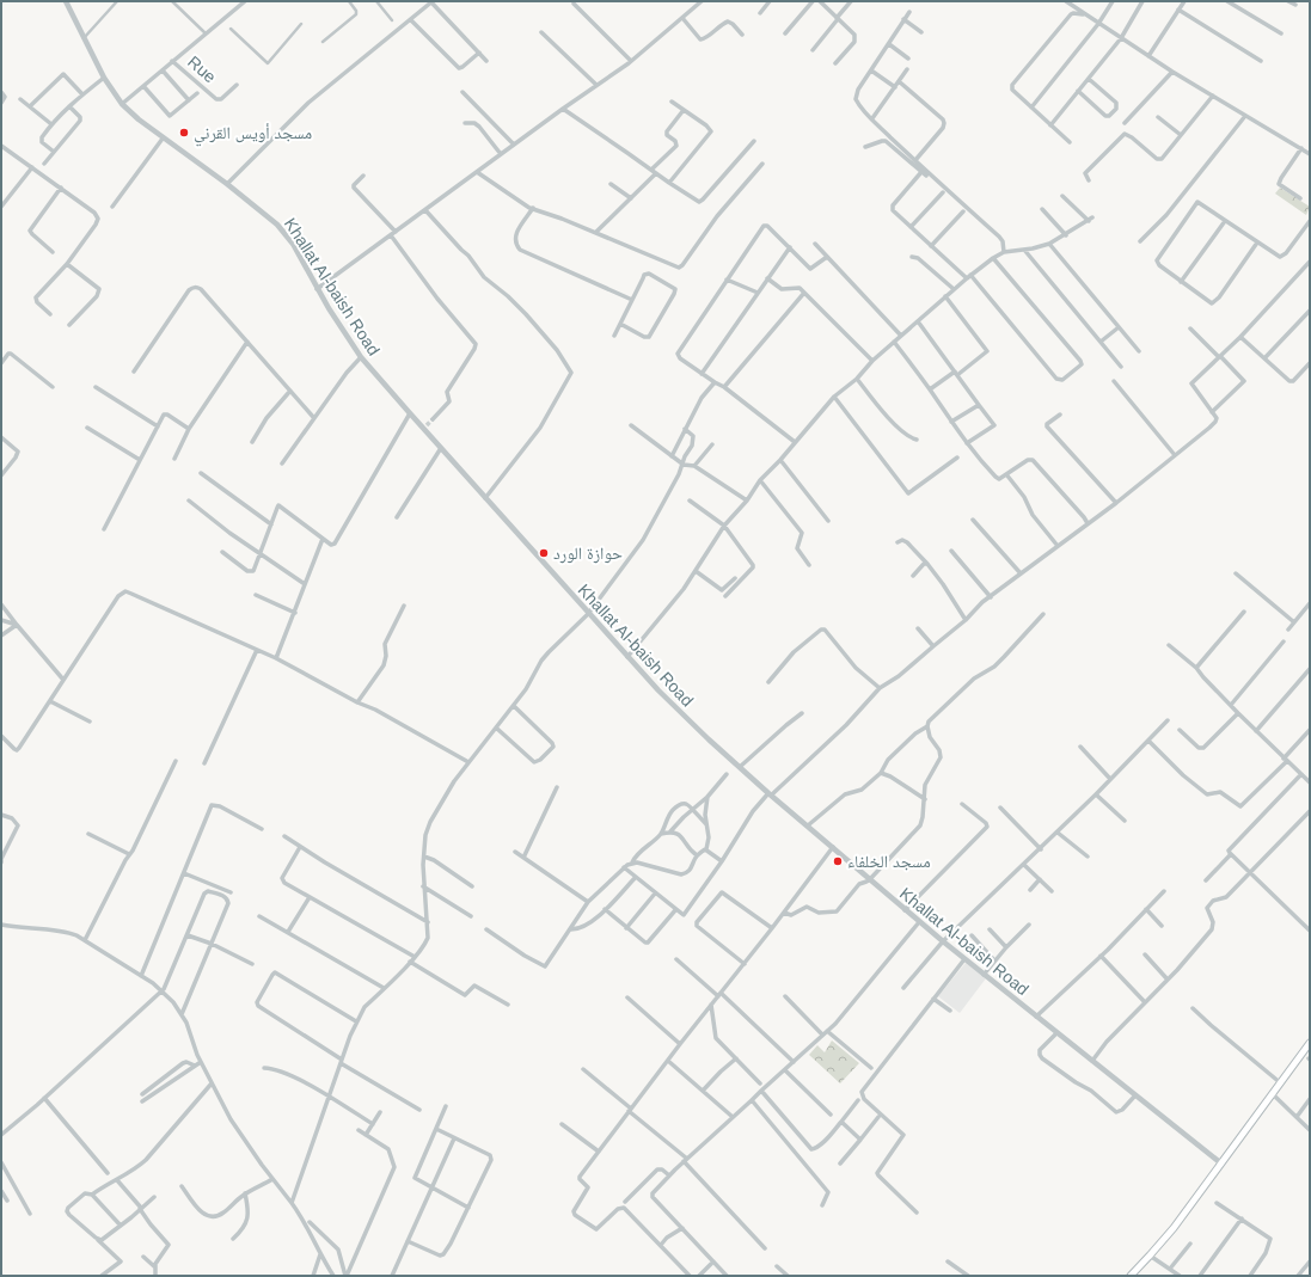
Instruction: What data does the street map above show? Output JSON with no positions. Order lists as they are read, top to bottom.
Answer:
{
  "streets": {
    "street": ["Rue", "Khallat Al-baish Road"]
  },
  "places": ["مسجد أويس القرني", "حوازة الورد", "مسجد الخلفاء"]
}
